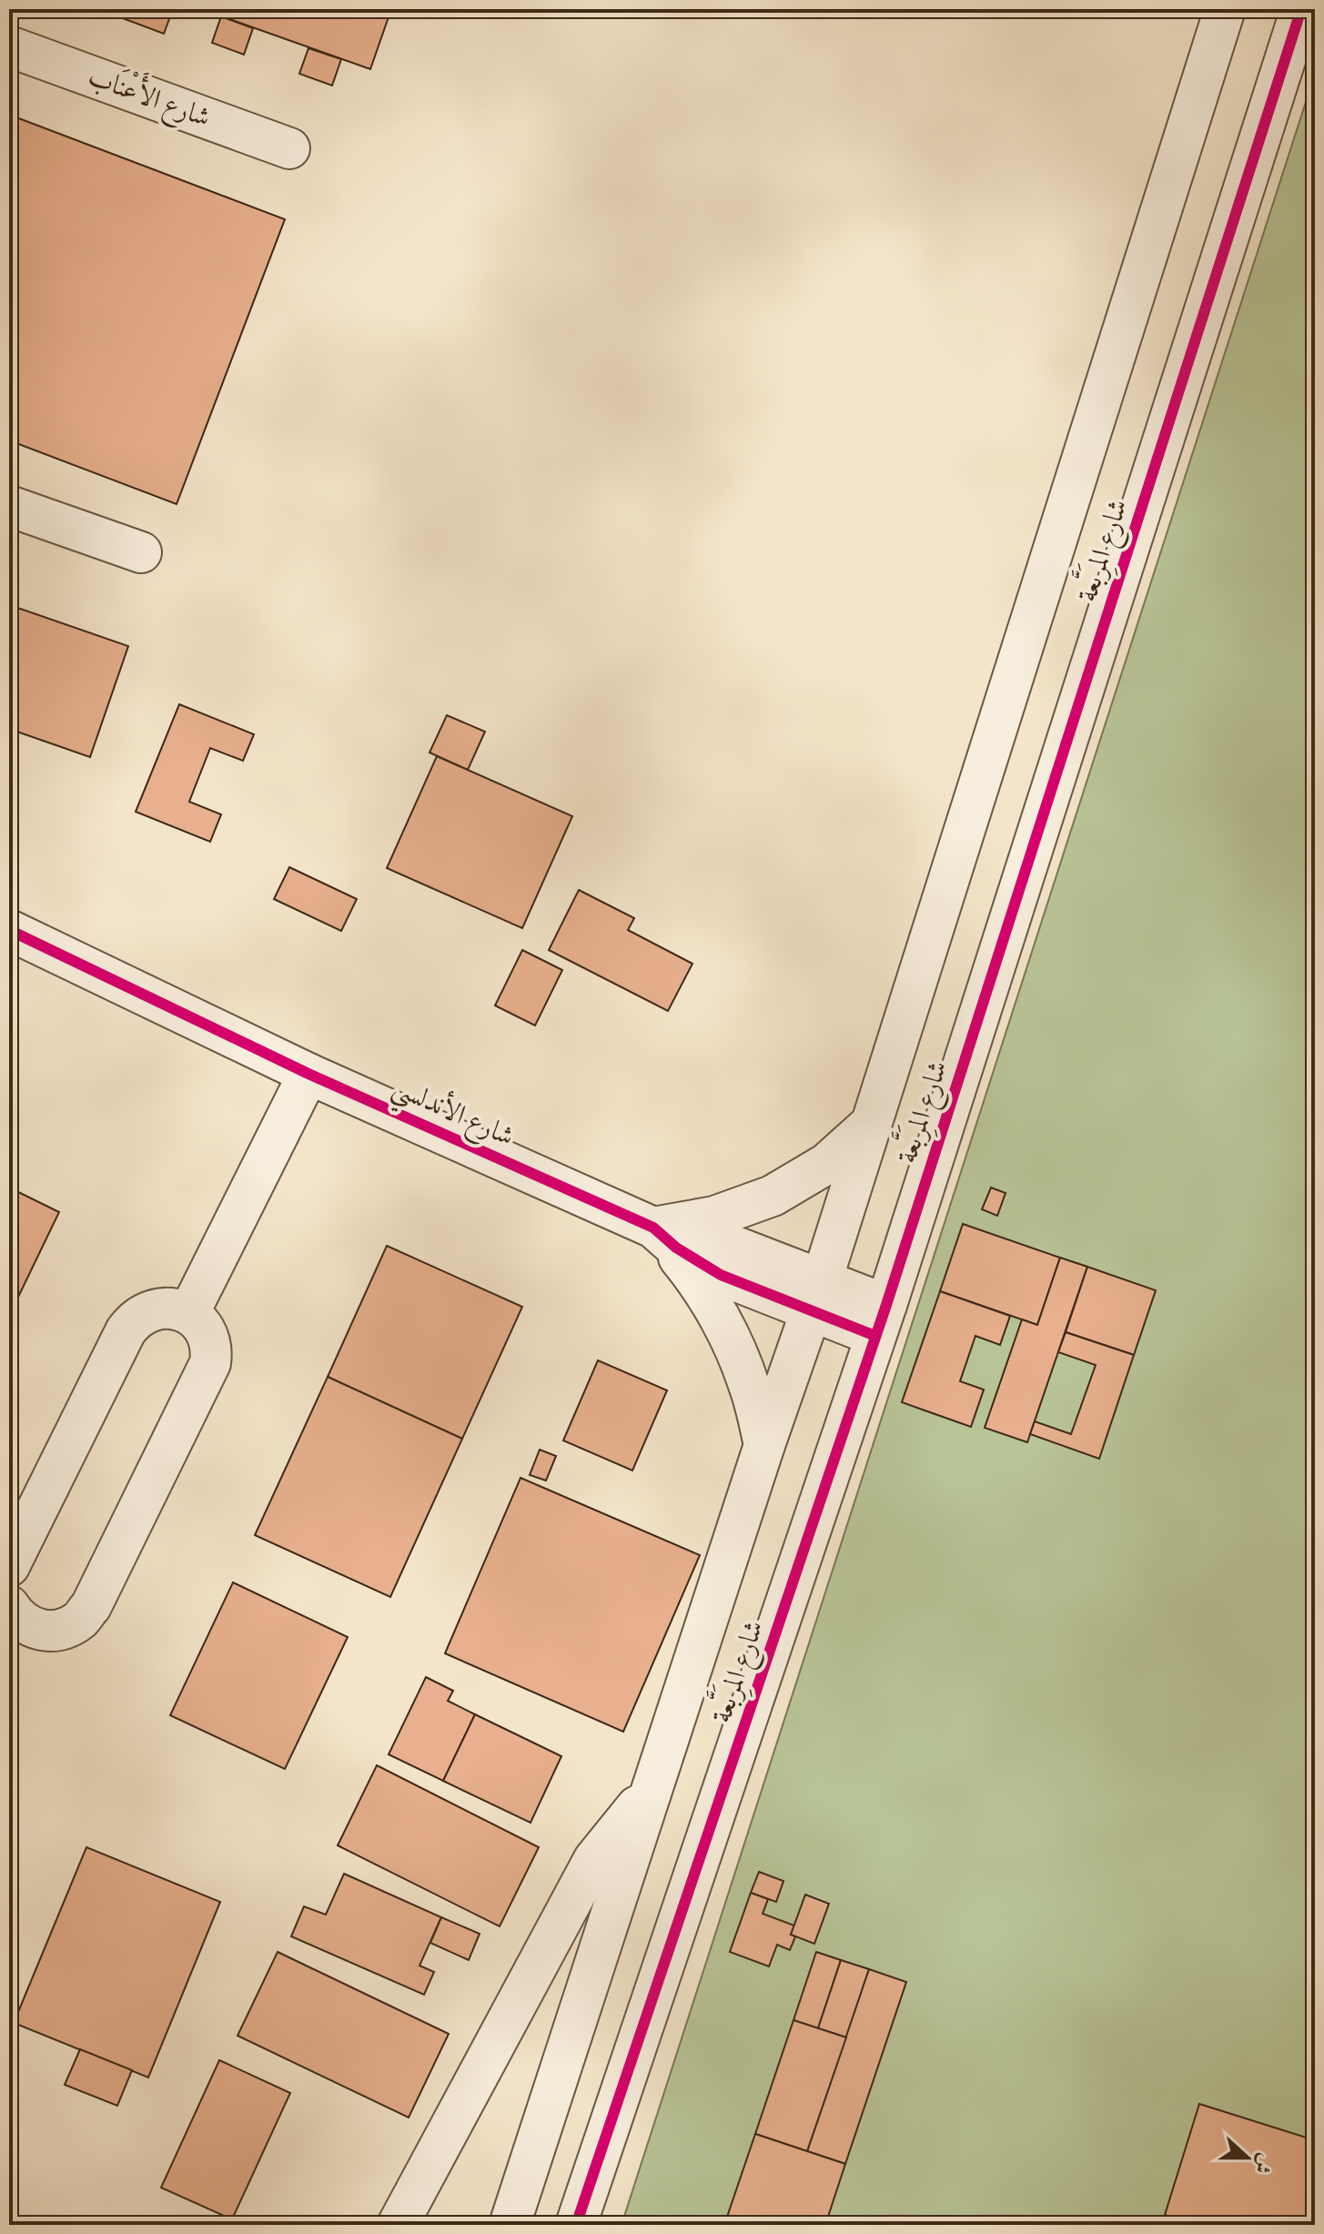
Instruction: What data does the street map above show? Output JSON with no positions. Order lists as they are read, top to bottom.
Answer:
{
  "streets": {
    "street": ["شارع الأَعْنَاب", "شارع المِرَبَّعة", "شارع الأندلسي"]
  },
  "crossings": [
    ["شارع المِرَبَّعة", "شارع الأندلسي"]
  ],
  "north": "right"
}
